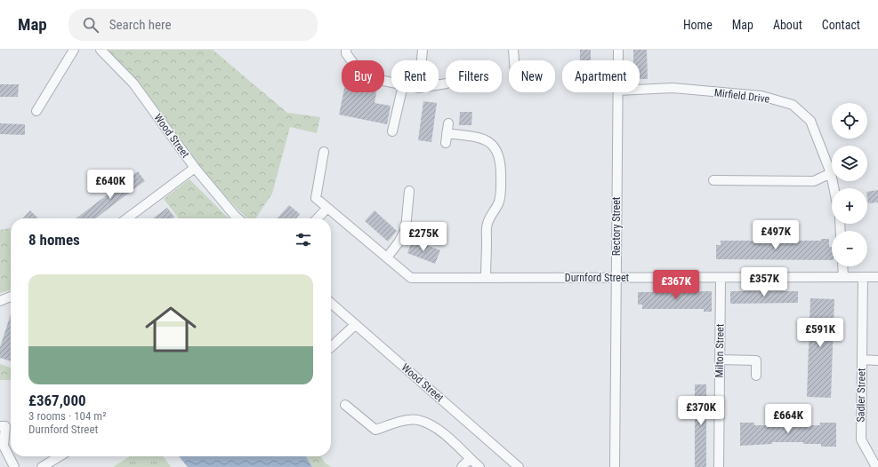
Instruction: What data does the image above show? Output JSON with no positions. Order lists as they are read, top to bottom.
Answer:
{
  "streets": {
    "street": [
      "Mirfield Drive",
      "Wood Street",
      "Rectory Street",
      "Durnford Street",
      "Milton Street",
      "Sadler Street"
    ]
  },
  "crossings": [
    ["Rectory Street", "Durnford Street"],
    ["Durnford Street", "Milton Street"],
    ["Durnford Street", "Sadler Street"]
  ],
  "page": {
    "header": "Map",
    "search": "Search here",
    "nav": [
      "Home",
      "Map",
      "About",
      "Contact"
    ],
    "chip": [
      "Buy",
      "Rent",
      "Filters",
      "New",
      "Apartment"
    ],
    "map_buttons": ["+", "−"],
    "price": [
      "£640K",
      "£497K",
      "£275K",
      "£357K",
      "£367K",
      "£591K",
      "£370K",
      "£664K"
    ],
    "heading": "8 homes",
    "list": [
      {
        "name": "£367,000",
        "note": "3 rooms · 104 m² · Durnford Street"
      }
    ]
  }
}
